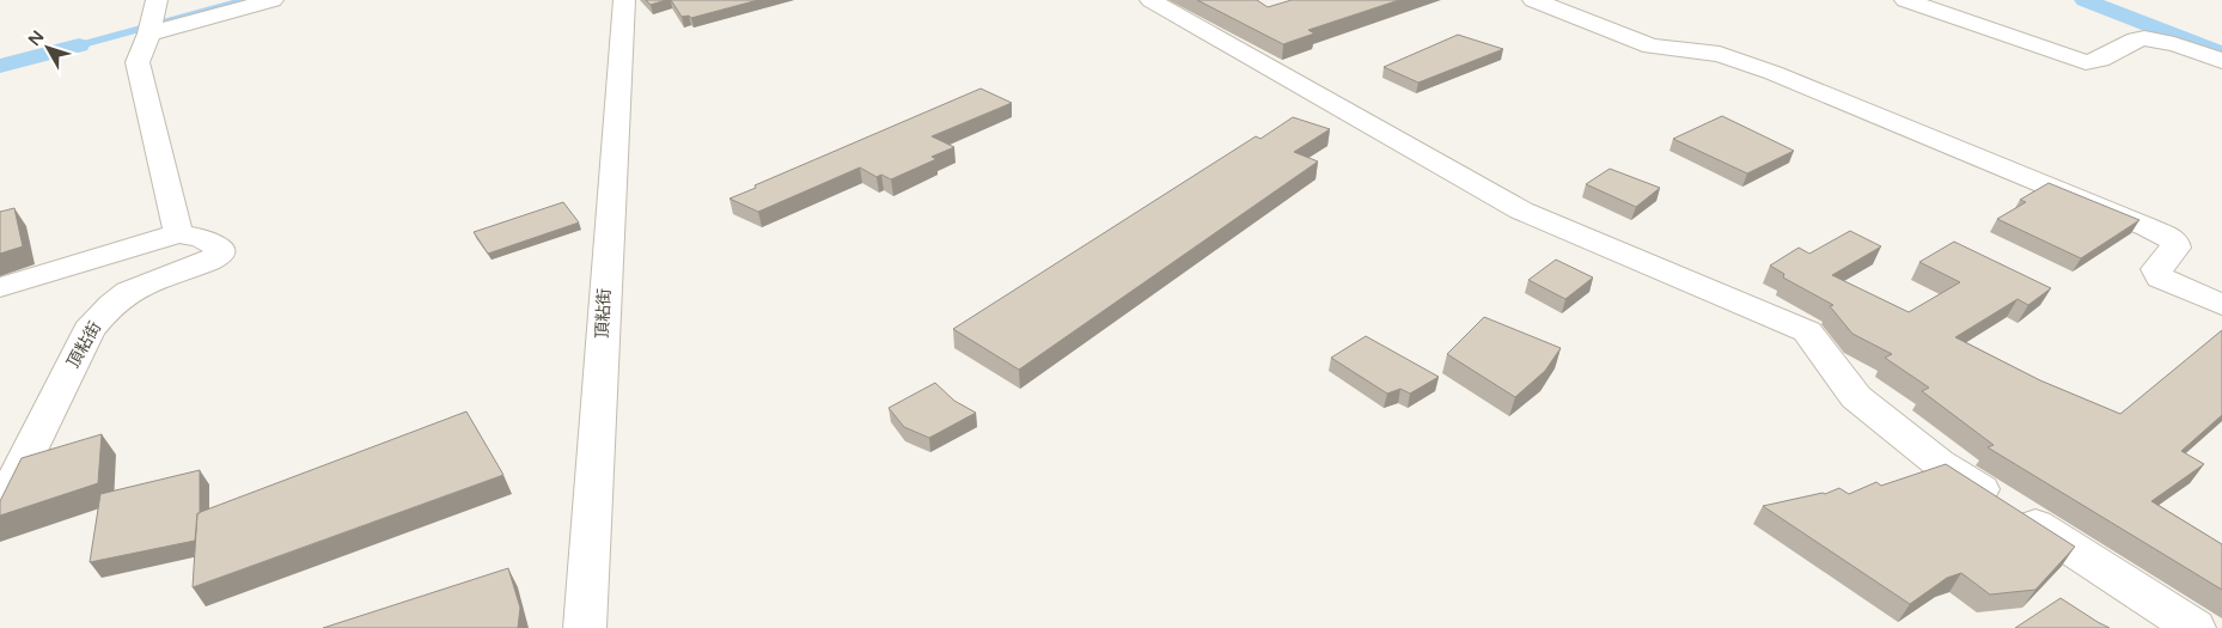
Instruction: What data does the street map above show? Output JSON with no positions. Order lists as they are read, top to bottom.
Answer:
{
  "streets": {
    "street": ["頂粘街"]
  },
  "north": "top left"
}
